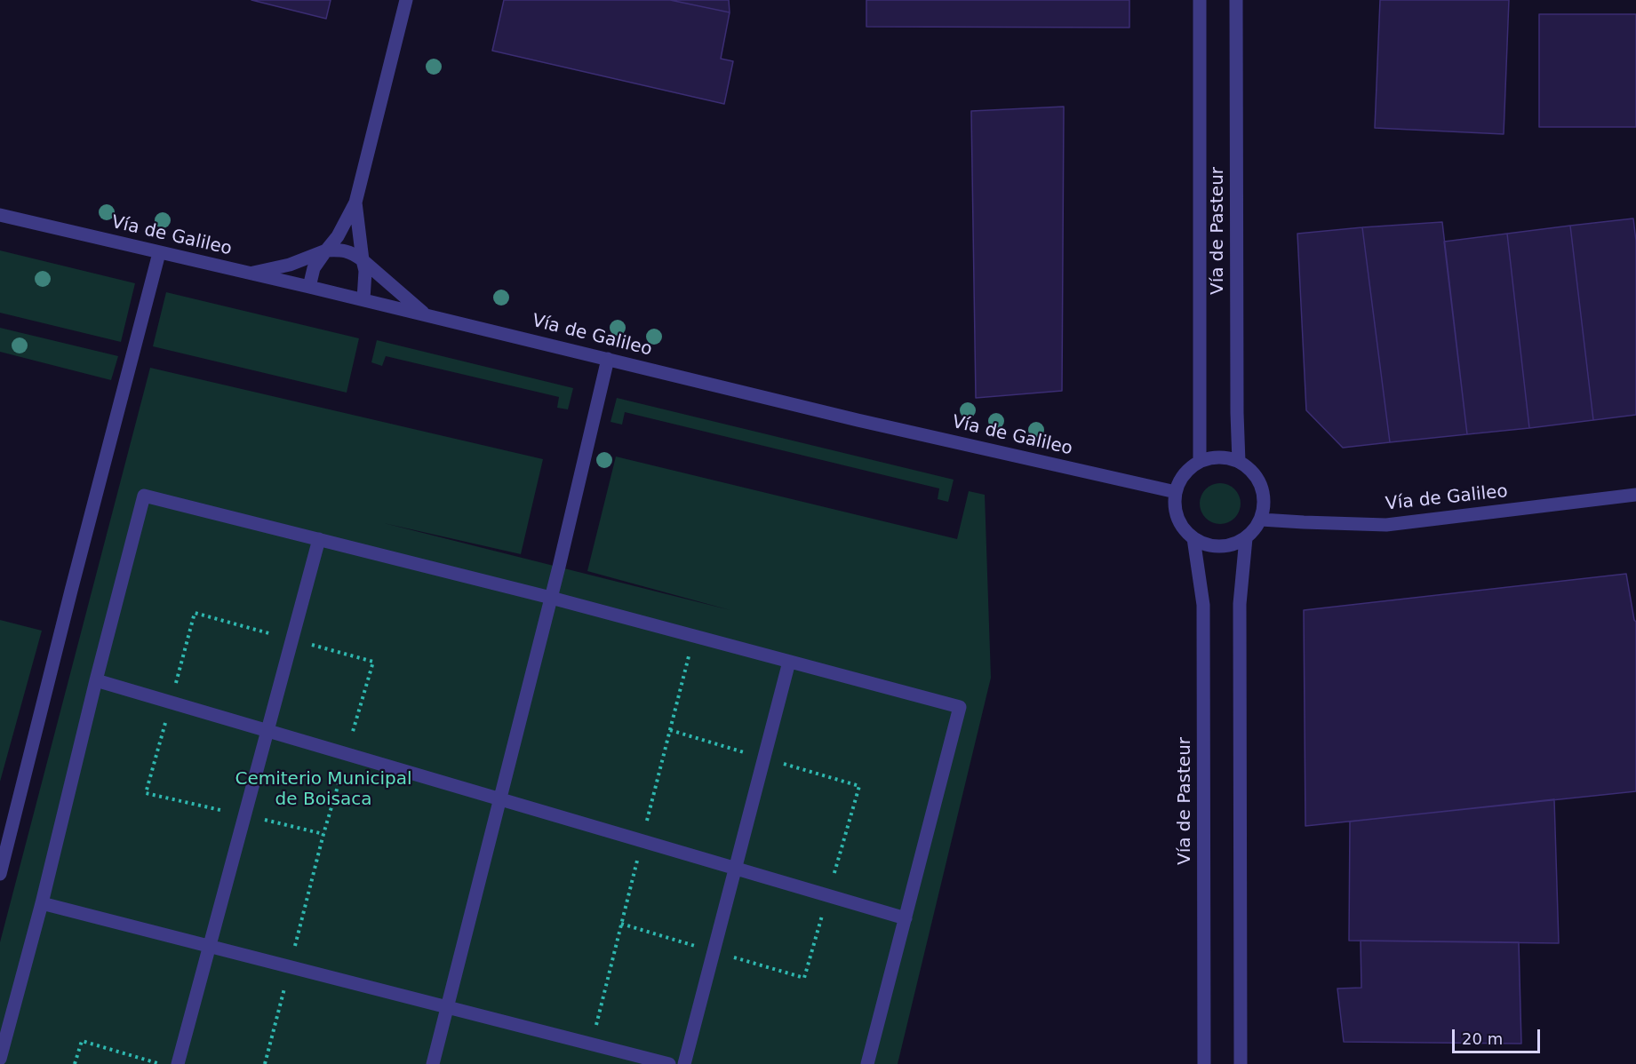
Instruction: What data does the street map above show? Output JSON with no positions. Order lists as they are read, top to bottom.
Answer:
{
  "streets": {
    "street": ["Vía de Pasteur", "Vía de Galileo"]
  },
  "crossings": [
    ["Vía de Pasteur", "Vía de Galileo"]
  ],
  "parks": ["Cemiterio Municipal de Boisaca"],
  "scale_bar": "20 m"
}
